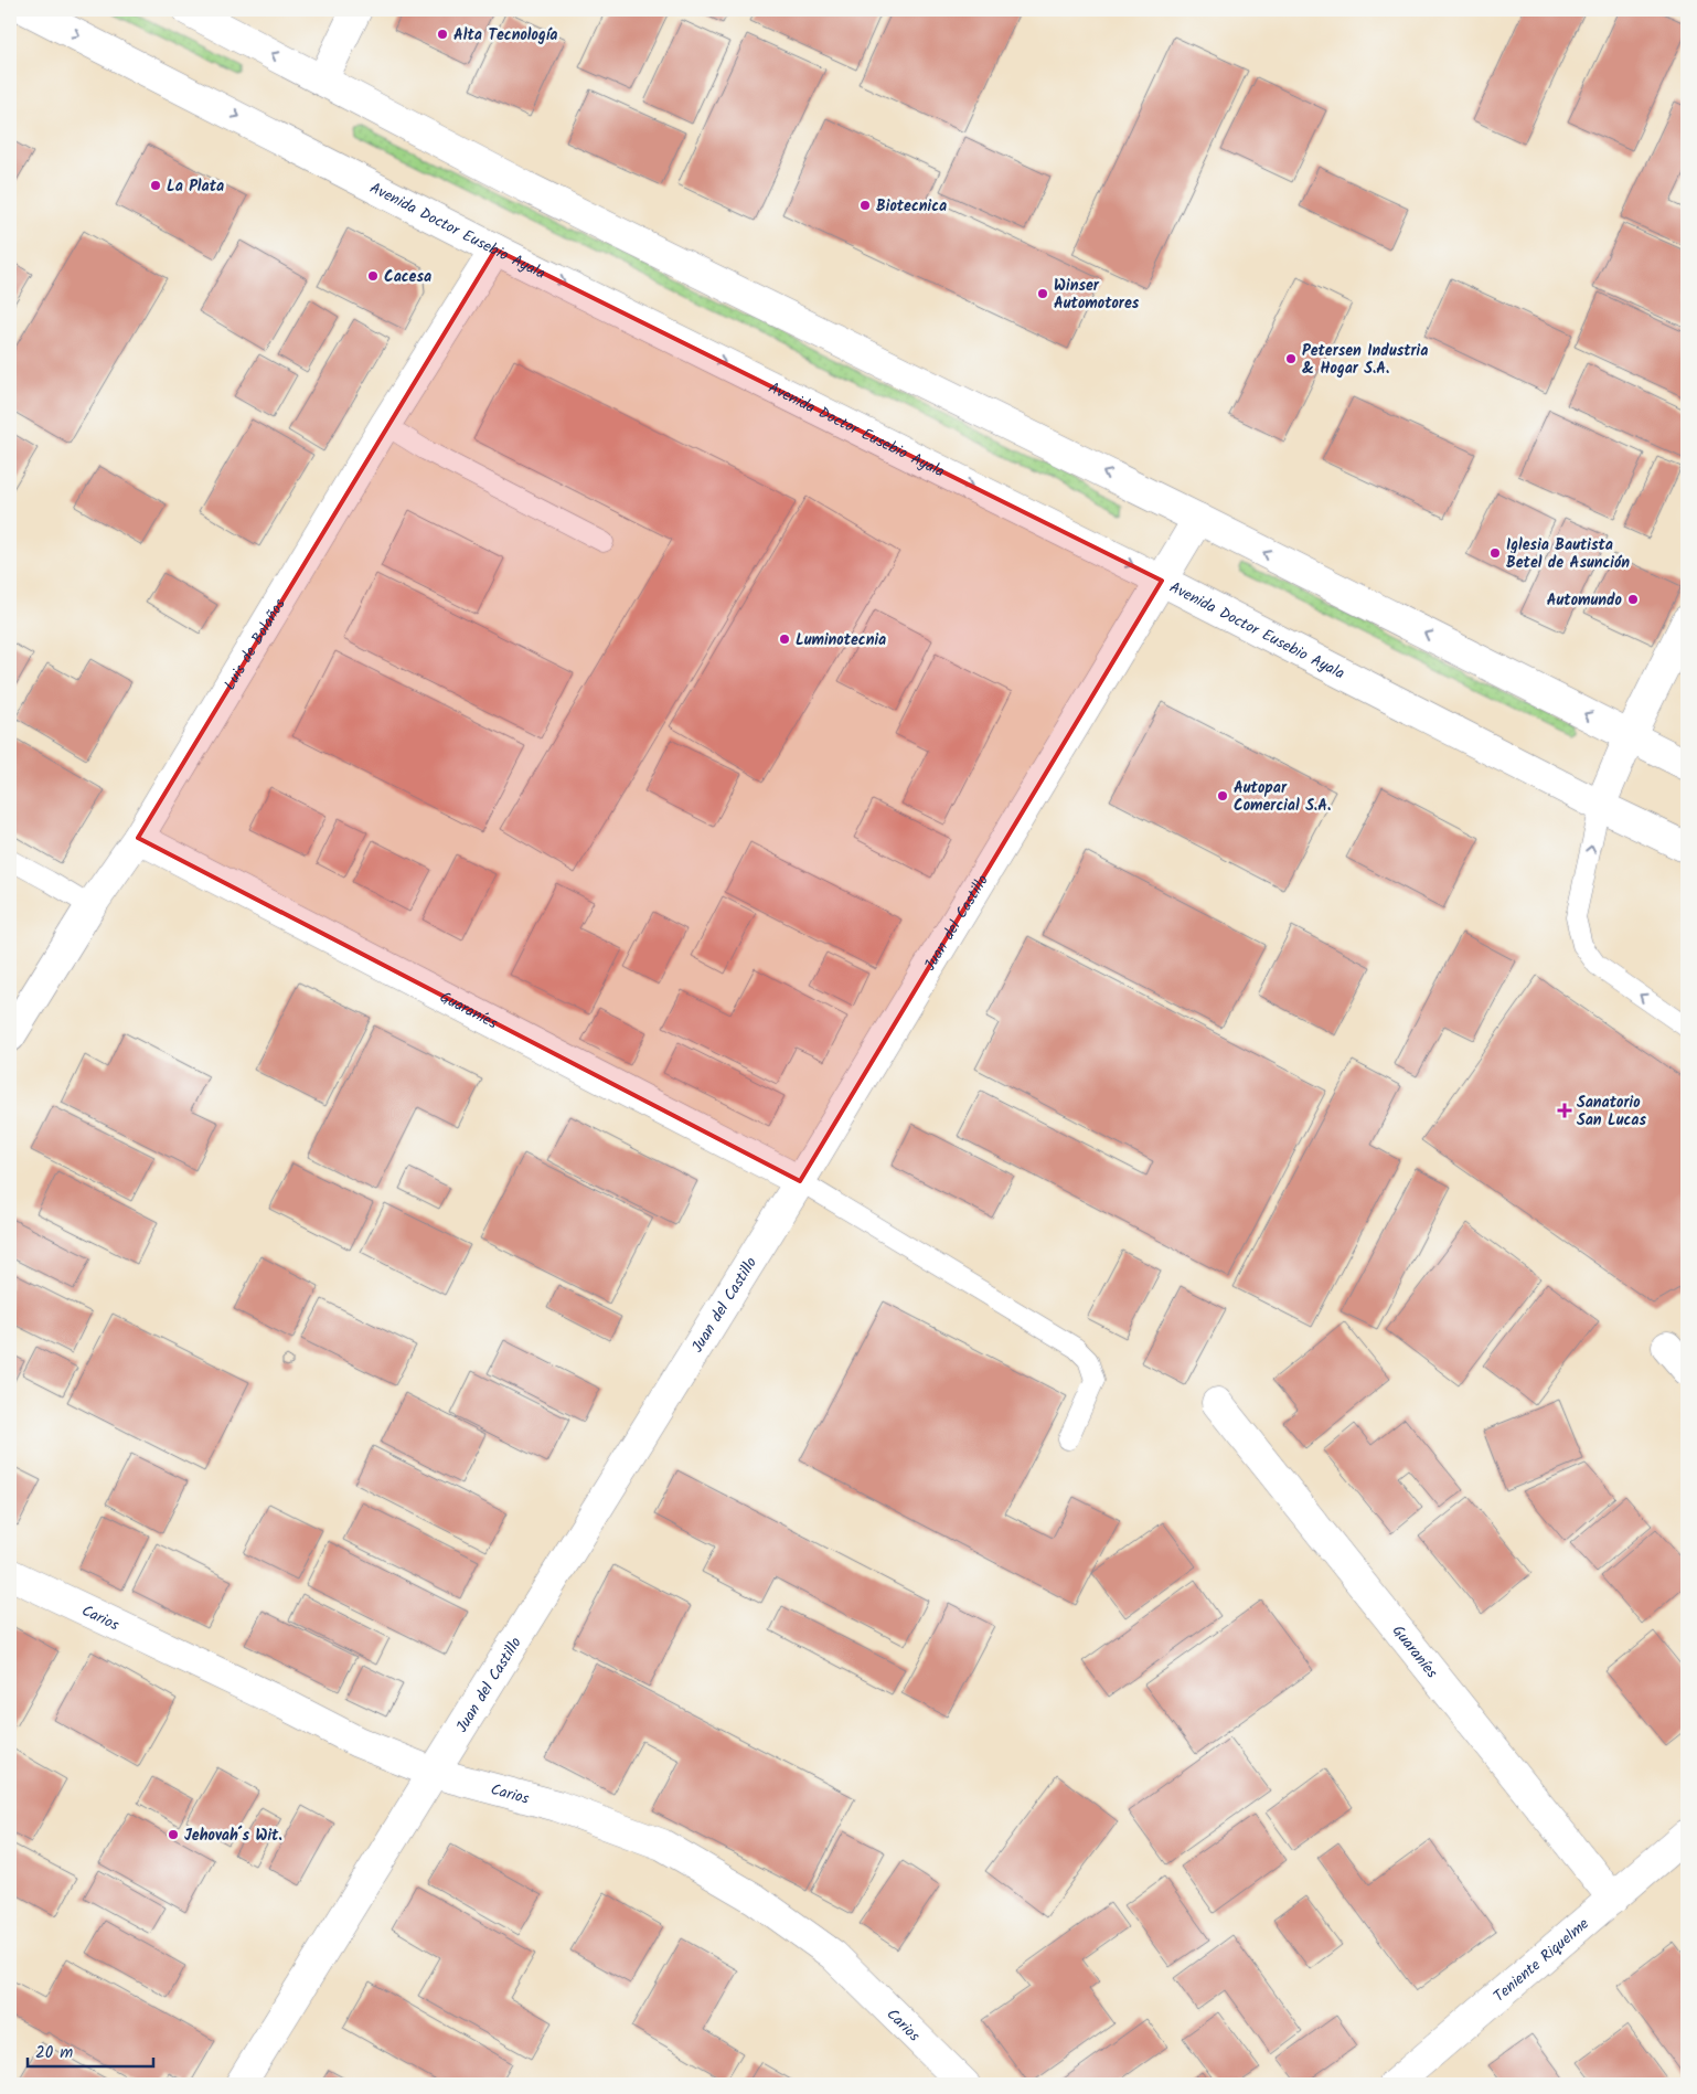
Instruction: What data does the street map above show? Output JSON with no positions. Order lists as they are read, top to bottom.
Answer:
{
  "streets": {
    "main road": [
      "Avenida Doctor Eusebio Ayala",
      "Luis de Bolaños",
      "Juan del Castillo",
      "Guaraníes",
      "Carios",
      "Teniente Riquelme"
    ]
  },
  "crossings": [
    ["Avenida Doctor Eusebio Ayala", "Luis de Bolaños"],
    ["Avenida Doctor Eusebio Ayala", "Juan del Castillo"],
    ["Luis de Bolaños", "Guaraníes"],
    ["Juan del Castillo", "Guaraníes"],
    ["Juan del Castillo", "Carios"],
    ["Guaraníes", "Teniente Riquelme"]
  ],
  "places": {
    "other": [
      "Alta Tecnología",
      "La Plata",
      "Biotecnica",
      "Cacesa",
      "Winser Automotores",
      "Petersen Industria & Hogar S.A.",
      "Iglesia Bautista Betel de Asunción",
      "Automundo",
      "Luminotecnia",
      "Autopar Comercial S.A.",
      "Jehovah´s Wit."
    ],
    "health": ["Sanatorio San Lucas"]
  },
  "scale_bar": "20 m"
}
